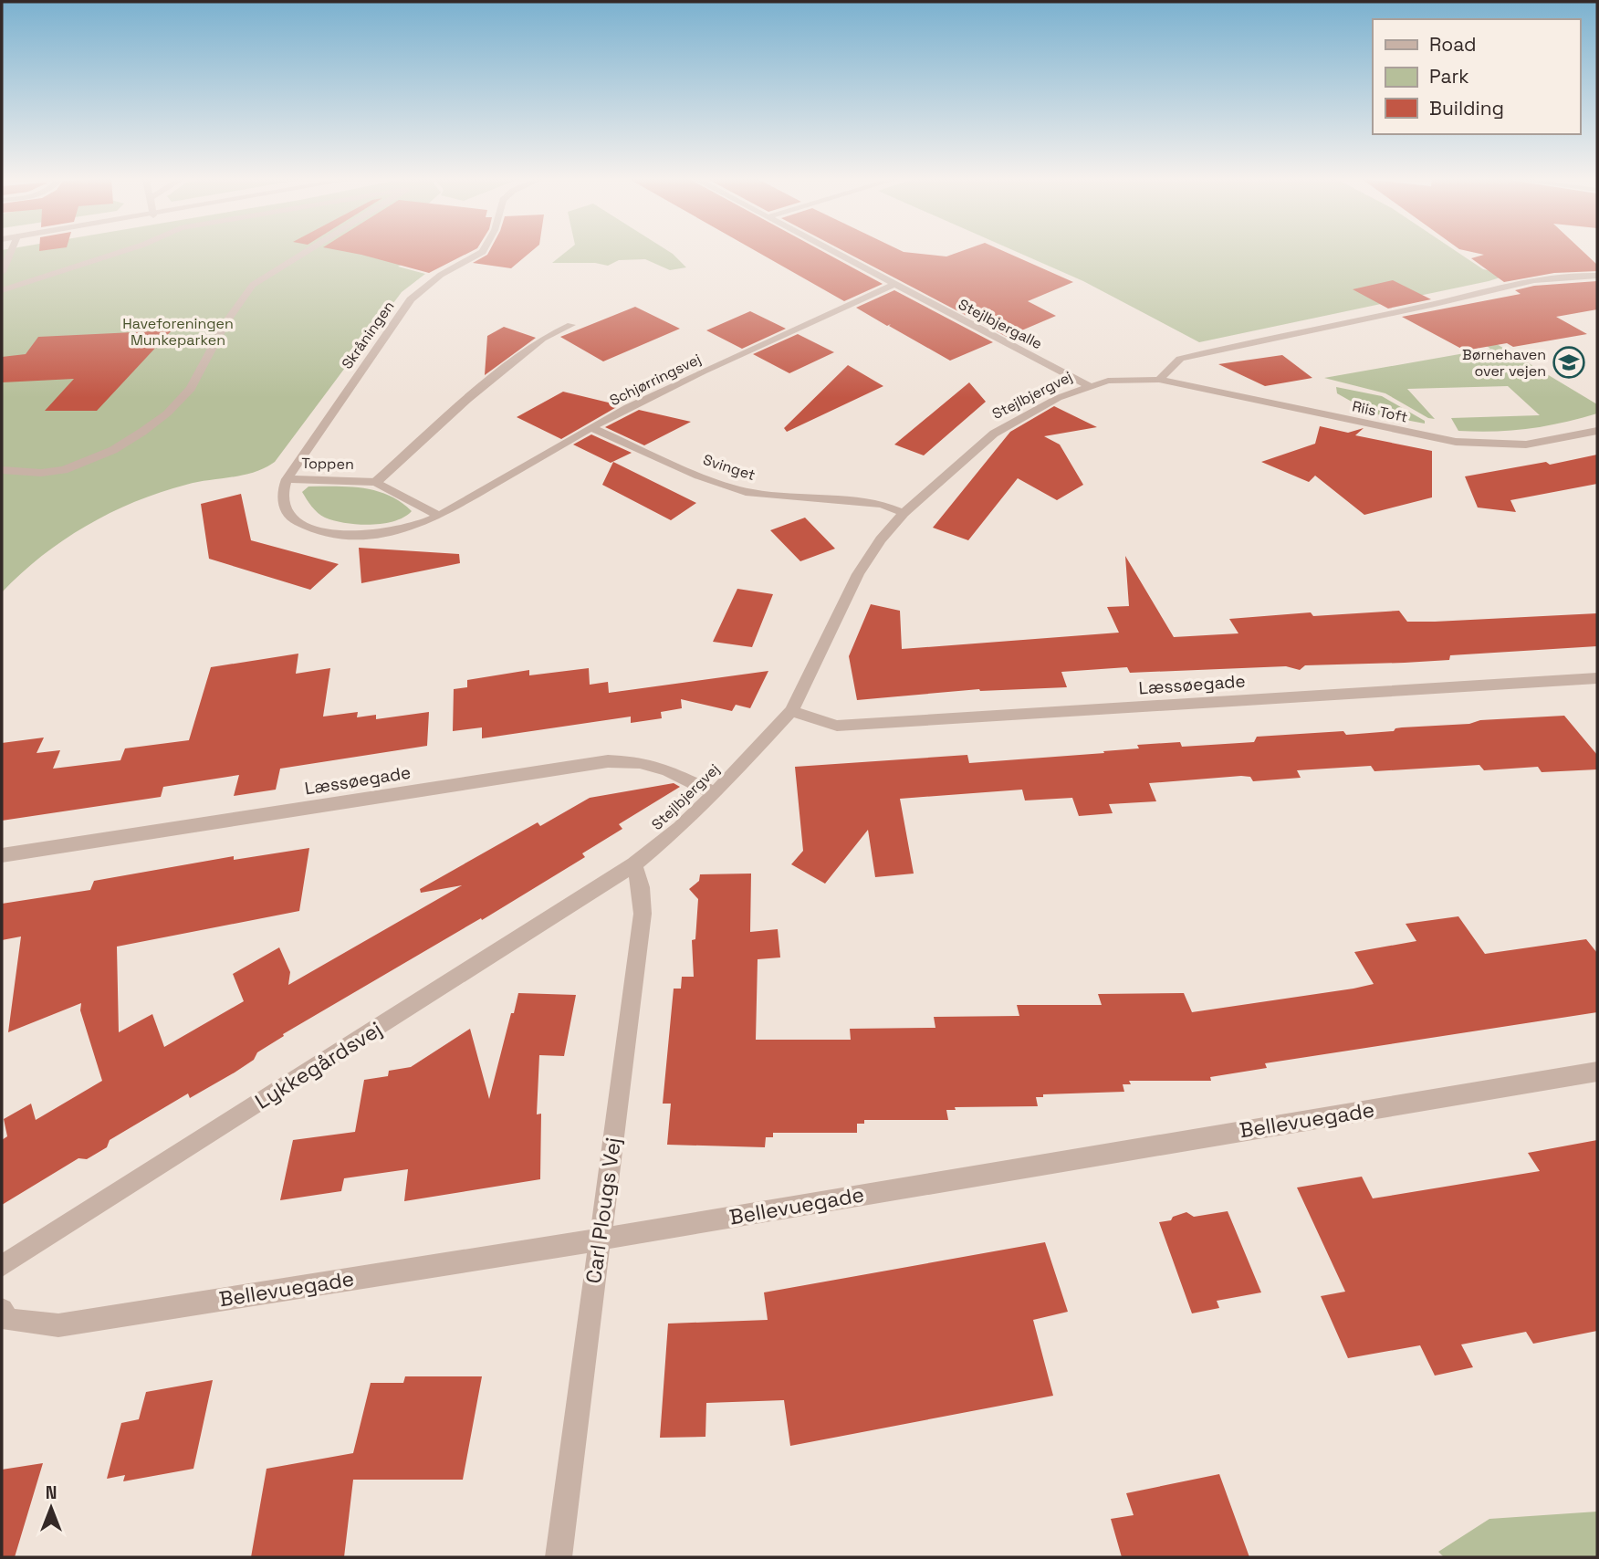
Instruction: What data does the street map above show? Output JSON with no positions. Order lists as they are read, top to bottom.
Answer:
{
  "streets": {
    "street": [
      "Stejlbjergalle",
      "Skråningen",
      "Schjørringsvej",
      "Stejlbjergvej",
      "Riis Toft",
      "Toppen",
      "Svinget",
      "Læssøegade",
      "Lykkegårdsvej",
      "Bellevuegade",
      "Carl Plougs Vej"
    ]
  },
  "crossings": [
    ["Stejlbjergalle", "Schjørringsvej"],
    ["Stejlbjergalle", "Stejlbjergvej"],
    ["Skråningen", "Toppen"],
    ["Schjørringsvej", "Toppen"],
    ["Schjørringsvej", "Svinget"],
    ["Stejlbjergvej", "Riis Toft"],
    ["Stejlbjergvej", "Svinget"],
    ["Stejlbjergvej", "Læssøegade"],
    ["Stejlbjergvej", "Lykkegårdsvej"],
    ["Stejlbjergvej", "Carl Plougs Vej"],
    ["Lykkegårdsvej", "Carl Plougs Vej"],
    ["Bellevuegade", "Carl Plougs Vej"]
  ],
  "parks": ["Haveforeningen Munkeparken"],
  "places": {
    "school or university": ["Børnehaven over vejen"]
  },
  "legend": ["Road", "Park", "Building"],
  "north": "top"
}
